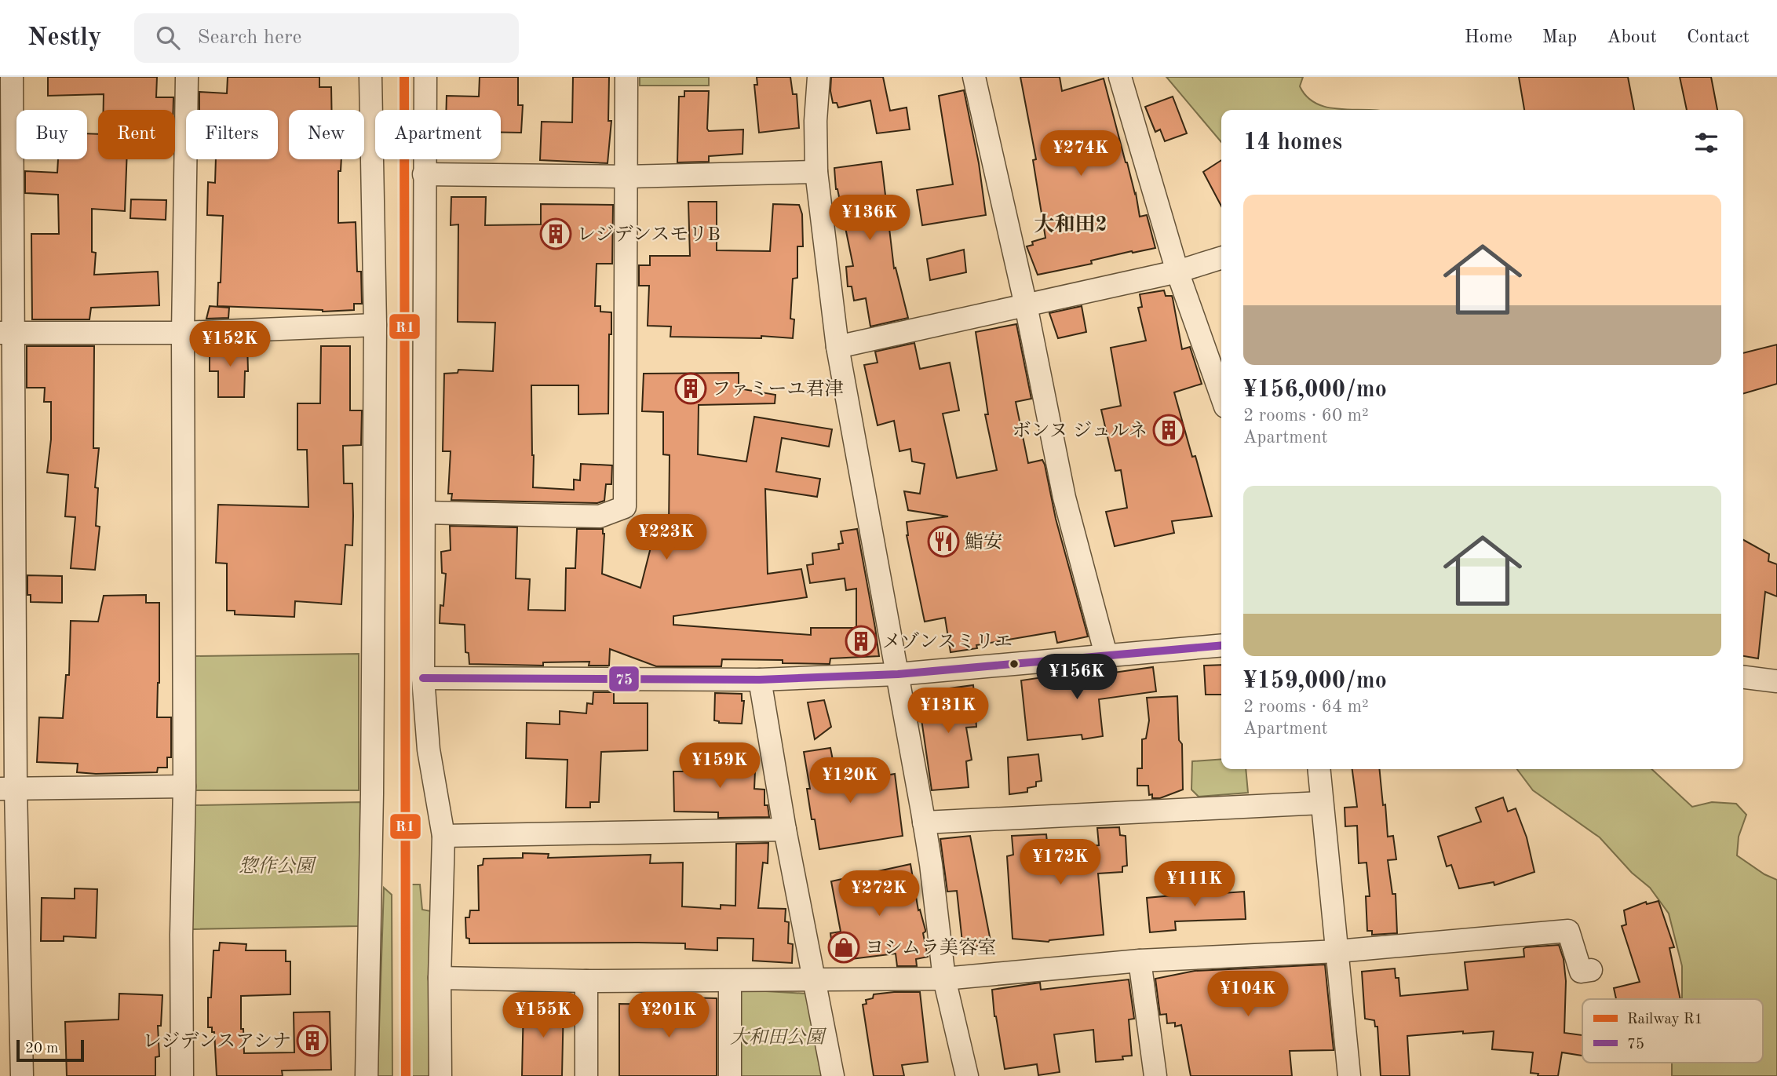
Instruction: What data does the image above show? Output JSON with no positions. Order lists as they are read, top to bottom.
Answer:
{
  "districts": ["大和田2"],
  "parks": ["惣作公園", "大和田公園"],
  "places": {
    "building": [
      "レジデンスモリB",
      "ファミーユ君津",
      "ボンヌ ジュルネ",
      "メゾンスミリエ",
      "レジデンスアシナ"
    ],
    "restaurant": ["鮨安"],
    "shop": ["ヨシムラ美容室"]
  },
  "lines": ["rail line R1", "transit line 75"],
  "legend": ["Railway R1", "75"],
  "scale_bar": "20 m",
  "page": {
    "header": "Nestly",
    "search": "Search here",
    "nav": [
      "Home",
      "Map",
      "About",
      "Contact"
    ],
    "chip": [
      "Buy",
      "Rent",
      "Filters",
      "New",
      "Apartment"
    ],
    "heading": "14 homes",
    "price": [
      "¥274K",
      "¥136K",
      "¥152K",
      "¥223K",
      "¥156K",
      "¥131K",
      "¥159K",
      "¥120K",
      "¥172K",
      "¥111K",
      "¥272K",
      "¥104K",
      "¥155K",
      "¥201K"
    ],
    "list": [
      {
        "name": "¥156,000/mo",
        "note": "2 rooms · 60 m² · Apartment"
      },
      {
        "name": "¥159,000/mo",
        "note": "2 rooms · 64 m² · Apartment"
      }
    ],
    "scale": "20 m"
  }
}
